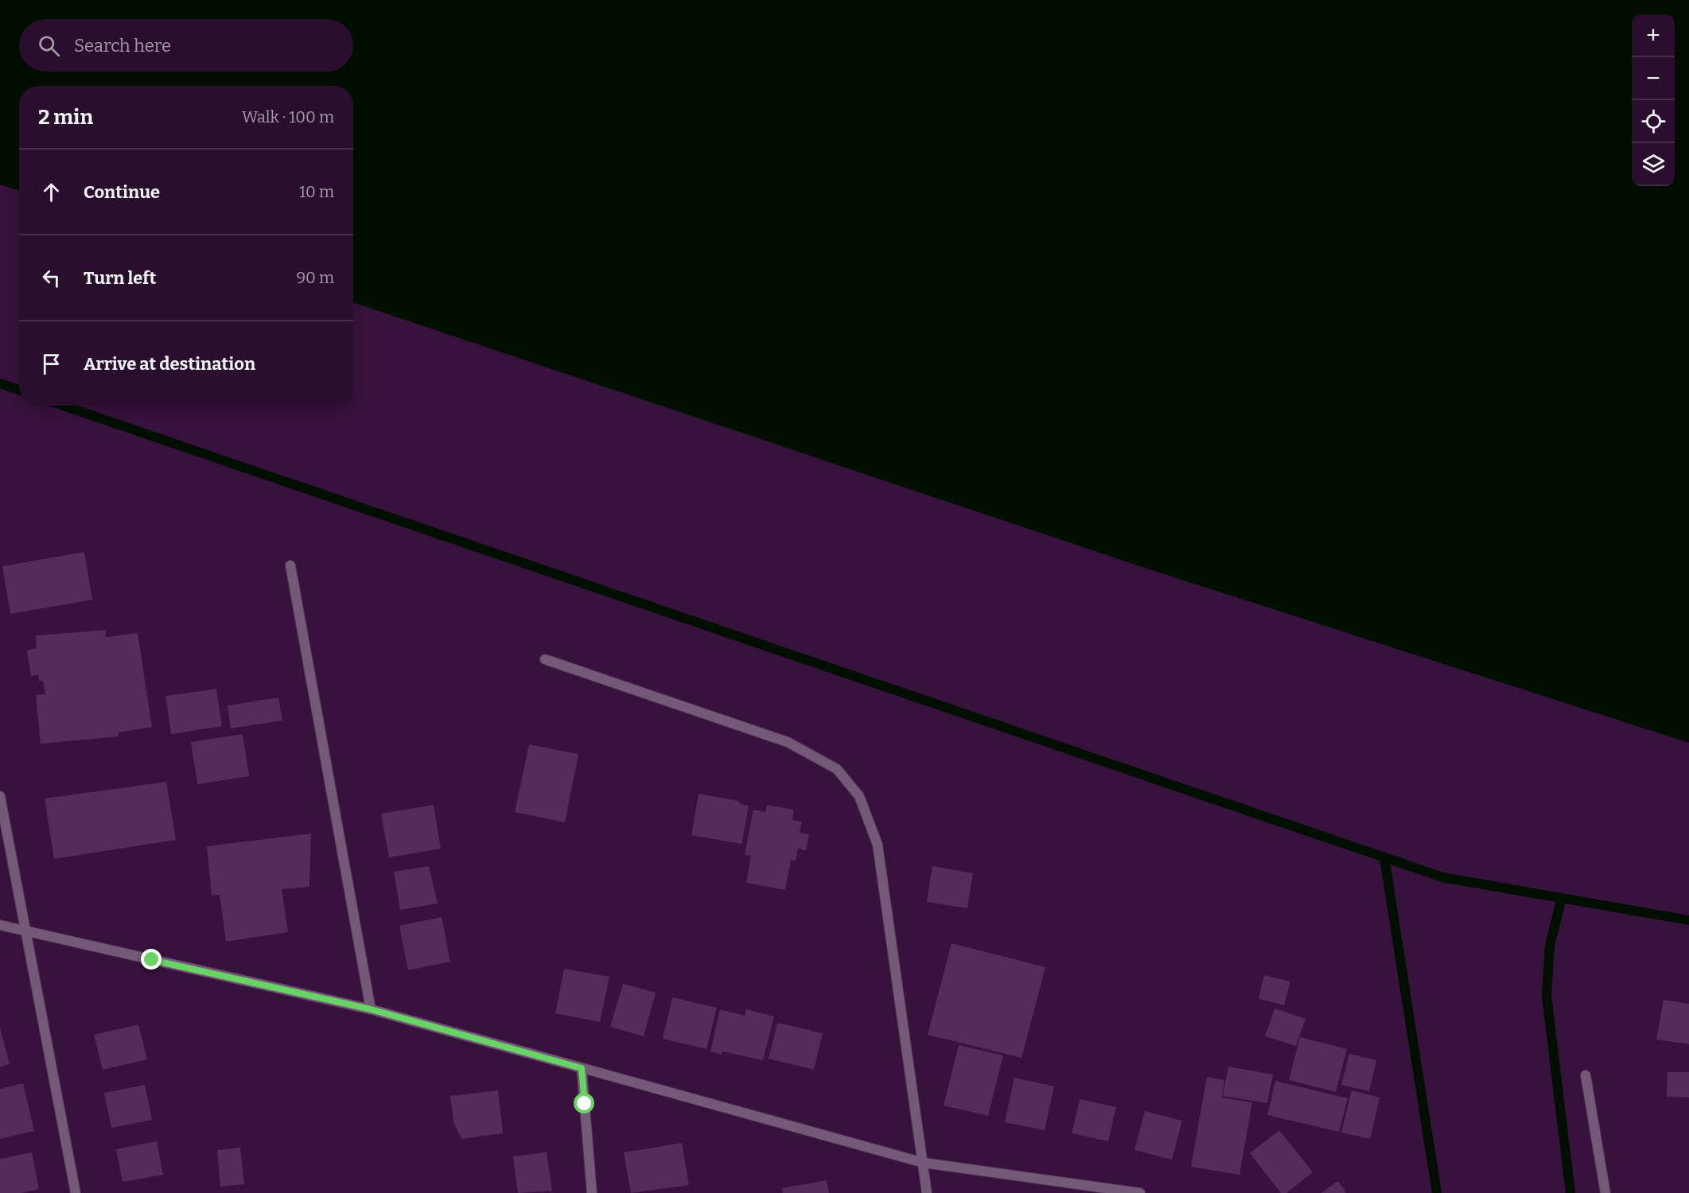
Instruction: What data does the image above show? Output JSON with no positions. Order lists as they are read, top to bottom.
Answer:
{
  "page": {
    "map_buttons": ["+", "−"],
    "search": "Search here",
    "heading": ["2 min", "Walk · 100 m"],
    "list": [
      ["Continue", "10 m"],
      ["Turn left", "90 m"],
      "Arrive at destination"
    ]
  }
}
